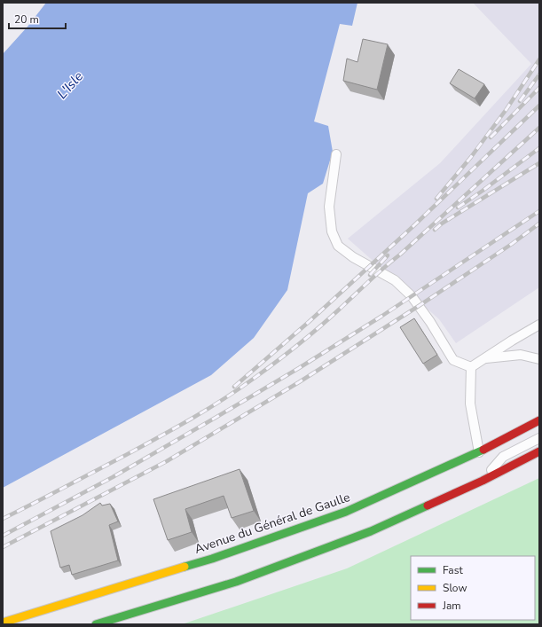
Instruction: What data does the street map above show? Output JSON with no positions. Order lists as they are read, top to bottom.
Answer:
{
  "streets": {
    "main road": ["Avenue du Général de Gaulle"]
  },
  "water": ["L'Isle"],
  "legend": ["Fast", "Slow", "Jam"],
  "scale_bar": "20 m"
}
